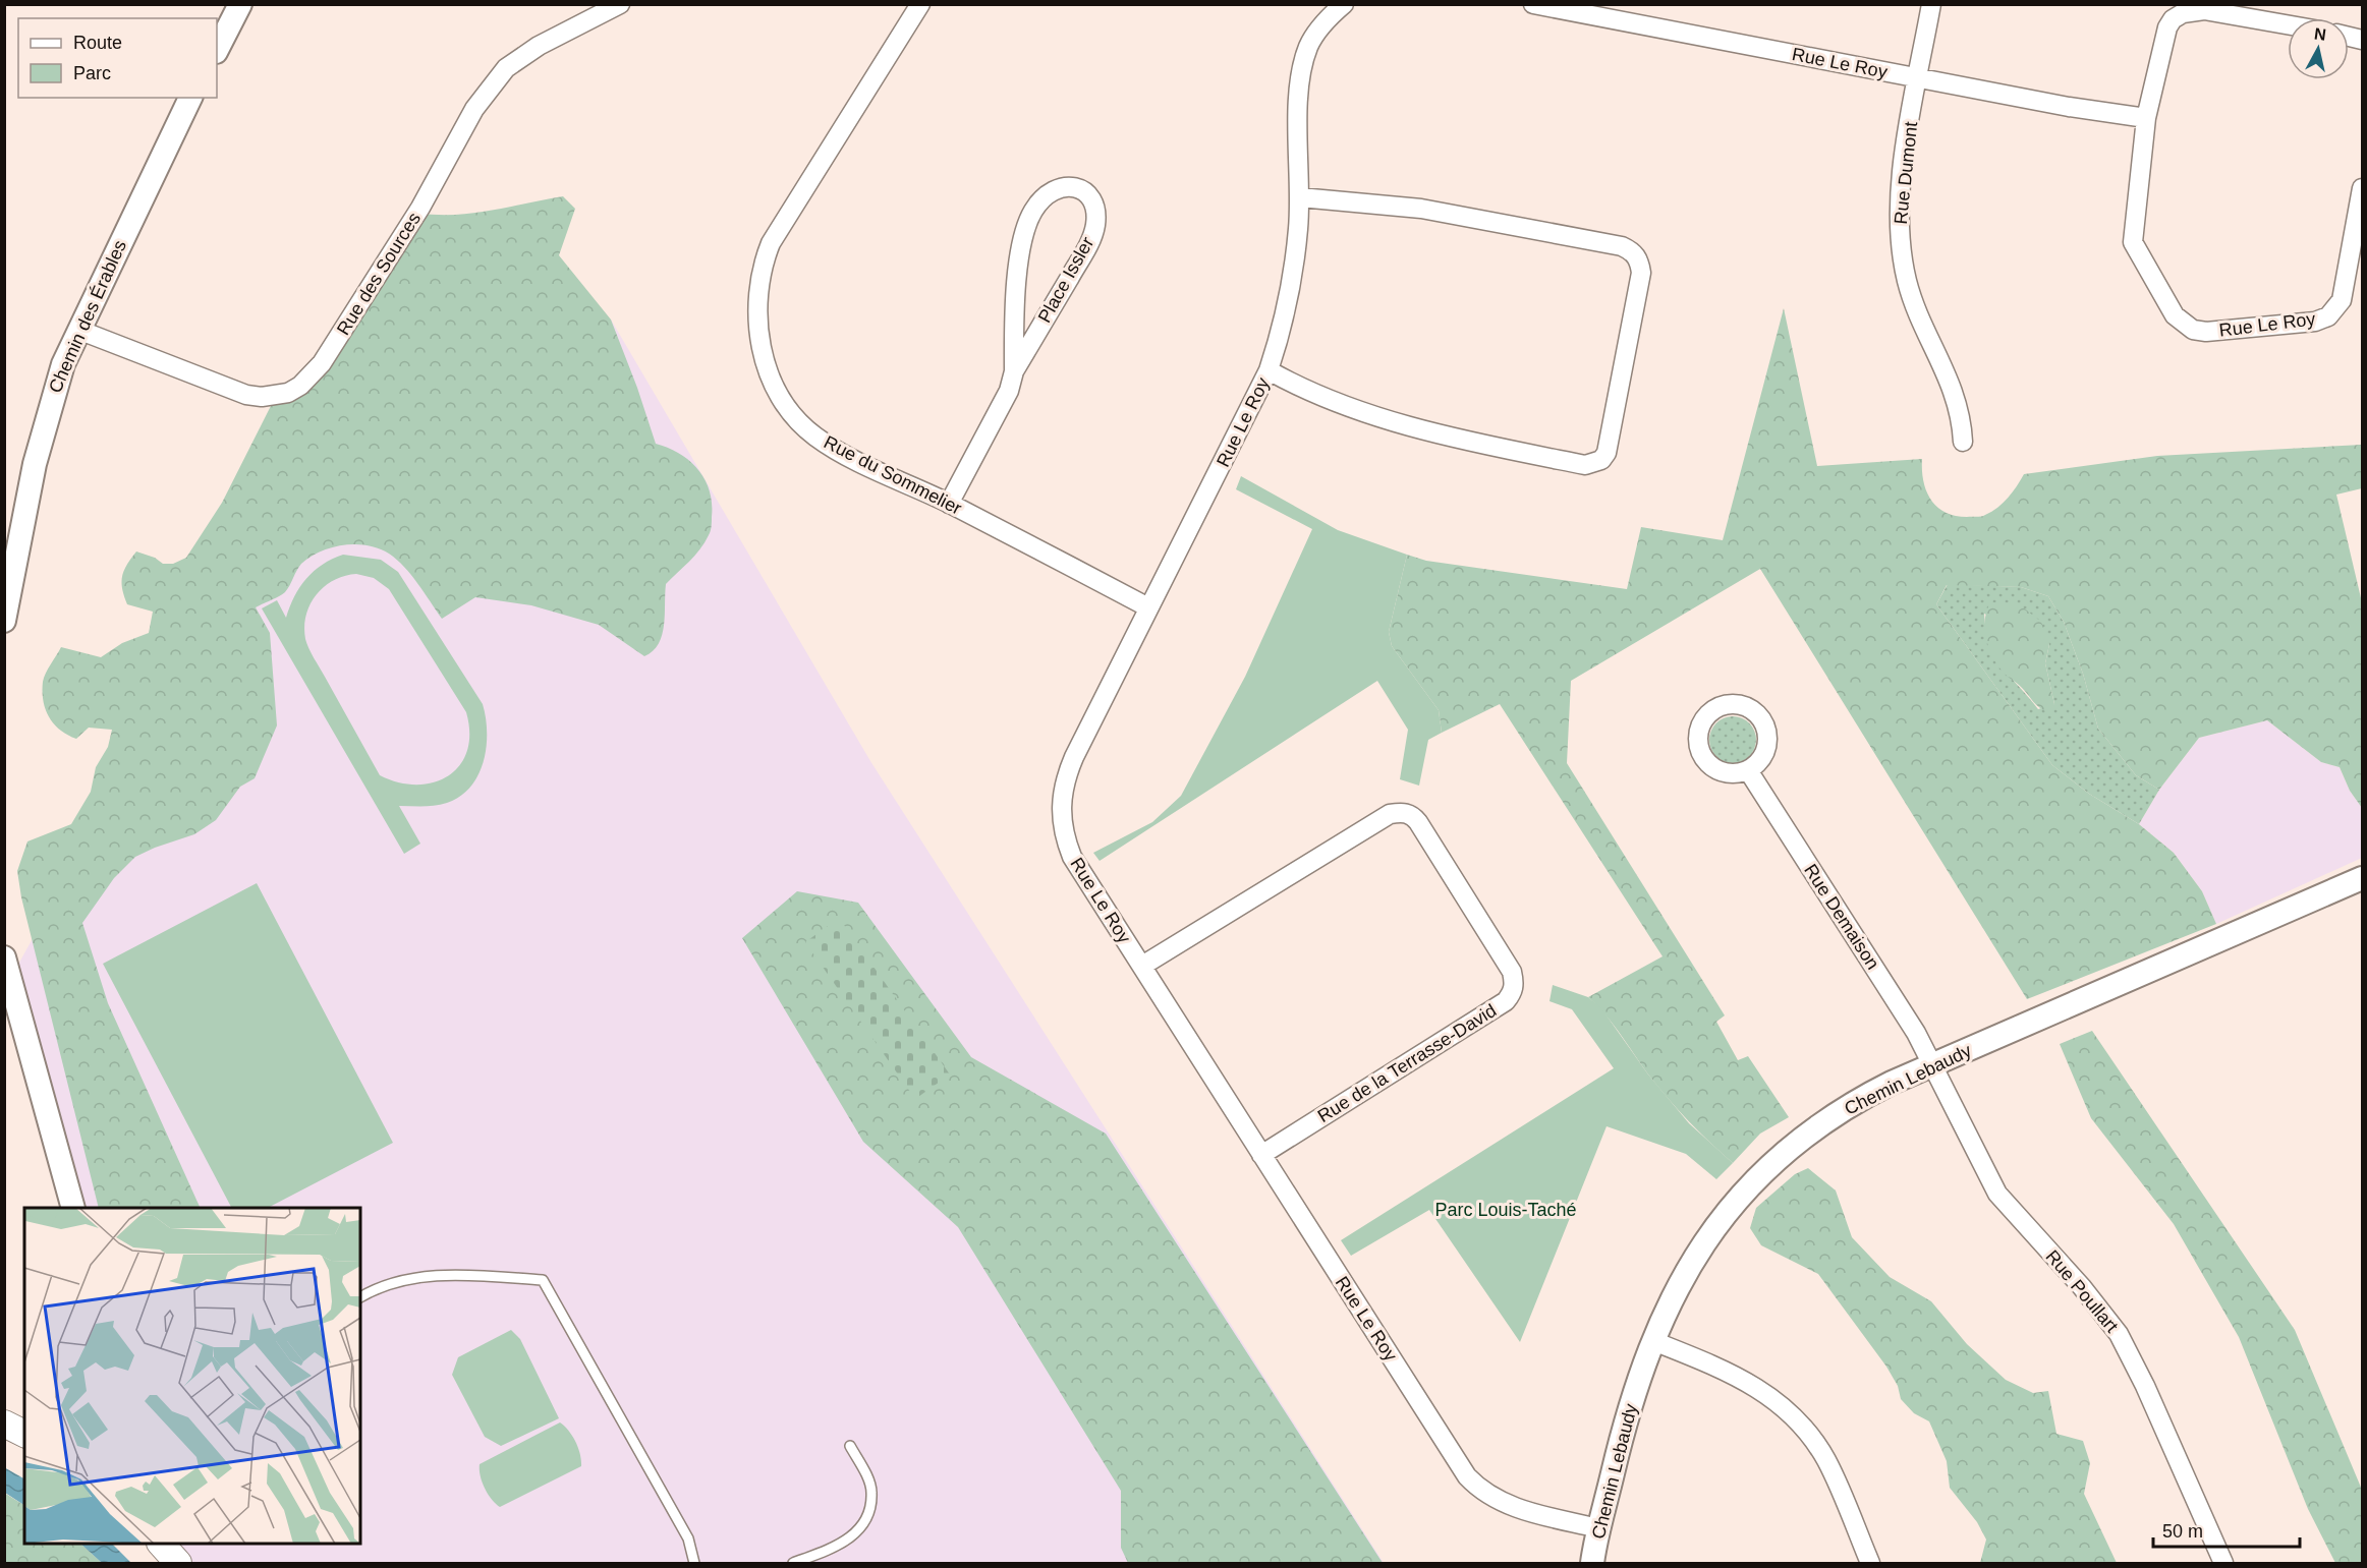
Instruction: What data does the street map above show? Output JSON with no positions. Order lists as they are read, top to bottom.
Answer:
{
  "streets": {
    "street": [
      "Rue Le Roy",
      "Rue Dumont",
      "Rue des Sources",
      "Place Issler",
      "Chemin des Érables",
      "Rue du Sommelier",
      "Rue Demaison",
      "Rue de la Terrasse-David",
      "Chemin Lebaudy",
      "Rue Poullart"
    ]
  },
  "crossings": [
    ["Rue Le Roy", "Rue Dumont"],
    ["Rue Le Roy", "Rue du Sommelier"],
    ["Rue Le Roy", "Rue de la Terrasse-David"],
    ["Rue Le Roy", "Chemin Lebaudy"],
    ["Rue des Sources", "Chemin des Érables"],
    ["Place Issler", "Rue du Sommelier"],
    ["Rue Demaison", "Chemin Lebaudy"],
    ["Rue Demaison", "Rue Poullart"],
    ["Chemin Lebaudy", "Rue Poullart"]
  ],
  "parks": ["Parc Louis-Taché"],
  "legend": ["Route", "Parc"],
  "scale_bar": "50 m",
  "north": "top"
}
